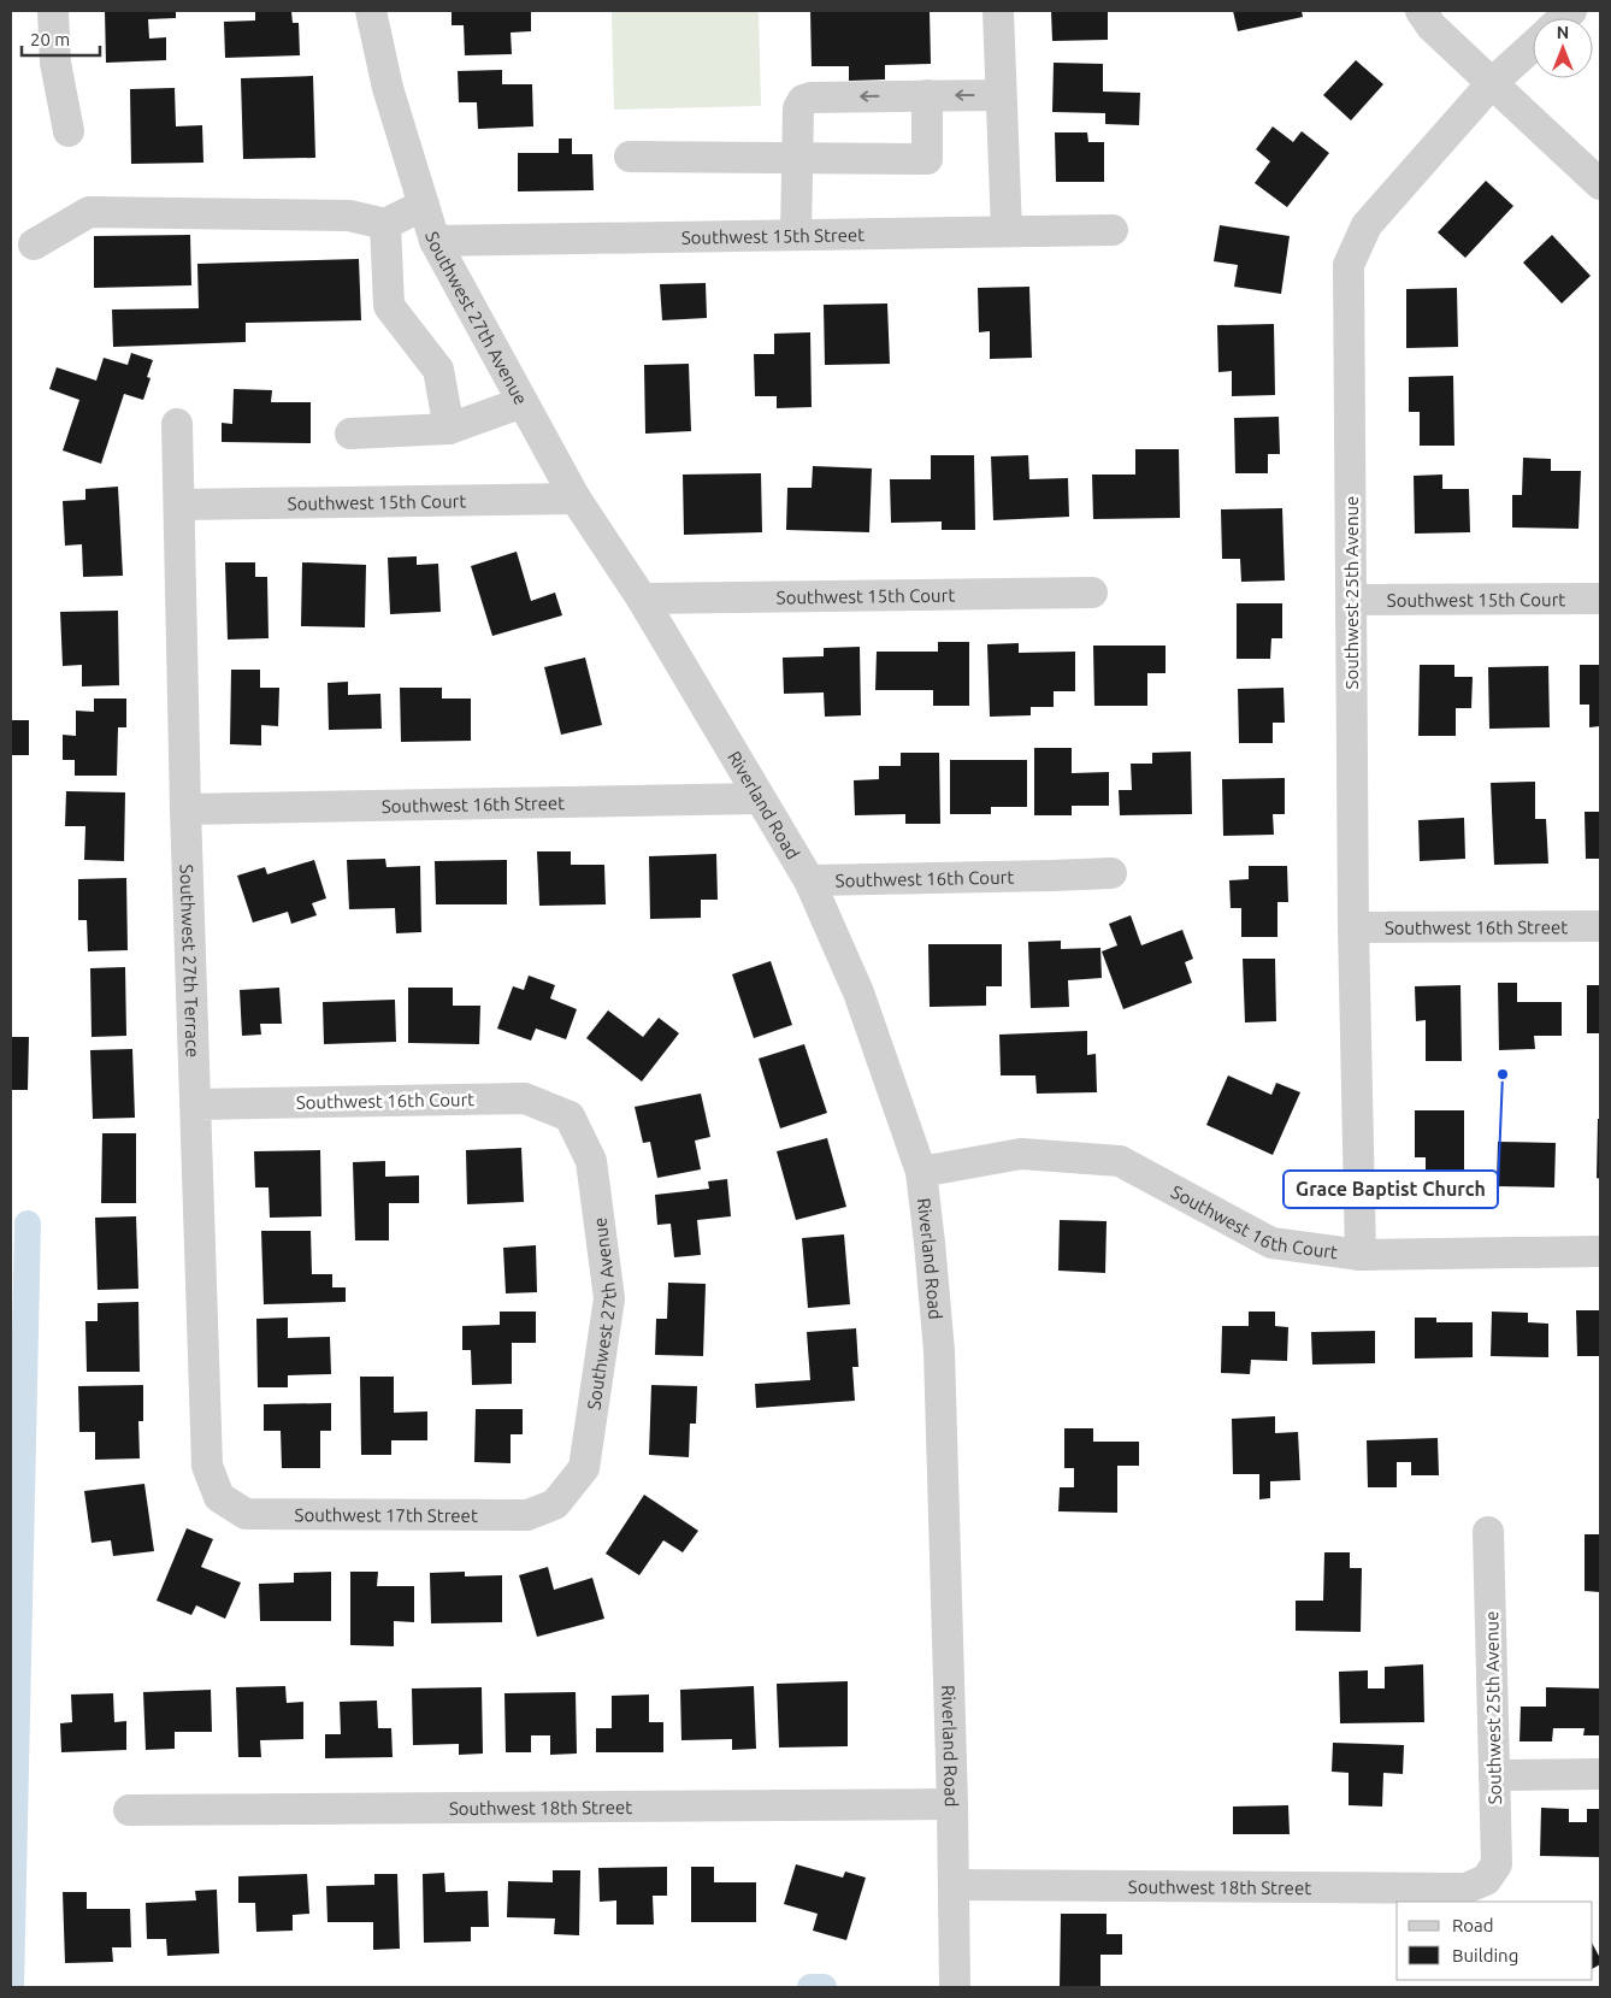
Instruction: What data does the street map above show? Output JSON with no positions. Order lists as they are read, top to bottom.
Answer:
{
  "streets": {
    "street": [
      "Southwest 15th Street",
      "Southwest 27th Avenue",
      "Southwest 15th Court",
      "Southwest 25th Avenue",
      "Southwest 16th Street",
      "Riverland Road",
      "Southwest 16th Court",
      "Southwest 27th Terrace",
      "Southwest 17th Street",
      "Southwest 18th Street"
    ]
  },
  "crossings": [
    ["Southwest 15th Street", "Southwest 27th Avenue"],
    ["Southwest 27th Avenue", "Southwest 15th Court"],
    ["Southwest 27th Avenue", "Riverland Road"],
    ["Southwest 27th Avenue", "Southwest 16th Court"],
    ["Southwest 27th Avenue", "Southwest 17th Street"],
    ["Southwest 15th Court", "Southwest 25th Avenue"],
    ["Southwest 15th Court", "Riverland Road"],
    ["Southwest 15th Court", "Southwest 27th Terrace"],
    ["Southwest 25th Avenue", "Southwest 16th Street"],
    ["Southwest 25th Avenue", "Southwest 16th Court"],
    ["Southwest 25th Avenue", "Southwest 18th Street"],
    ["Southwest 16th Street", "Riverland Road"],
    ["Southwest 16th Street", "Southwest 27th Terrace"],
    ["Riverland Road", "Southwest 16th Court"],
    ["Riverland Road", "Southwest 18th Street"],
    ["Southwest 16th Court", "Southwest 27th Terrace"],
    ["Southwest 27th Terrace", "Southwest 17th Street"]
  ],
  "places": ["Grace Baptist Church"],
  "legend": ["Road", "Building"],
  "scale_bar": "20 m",
  "north": "top"
}
